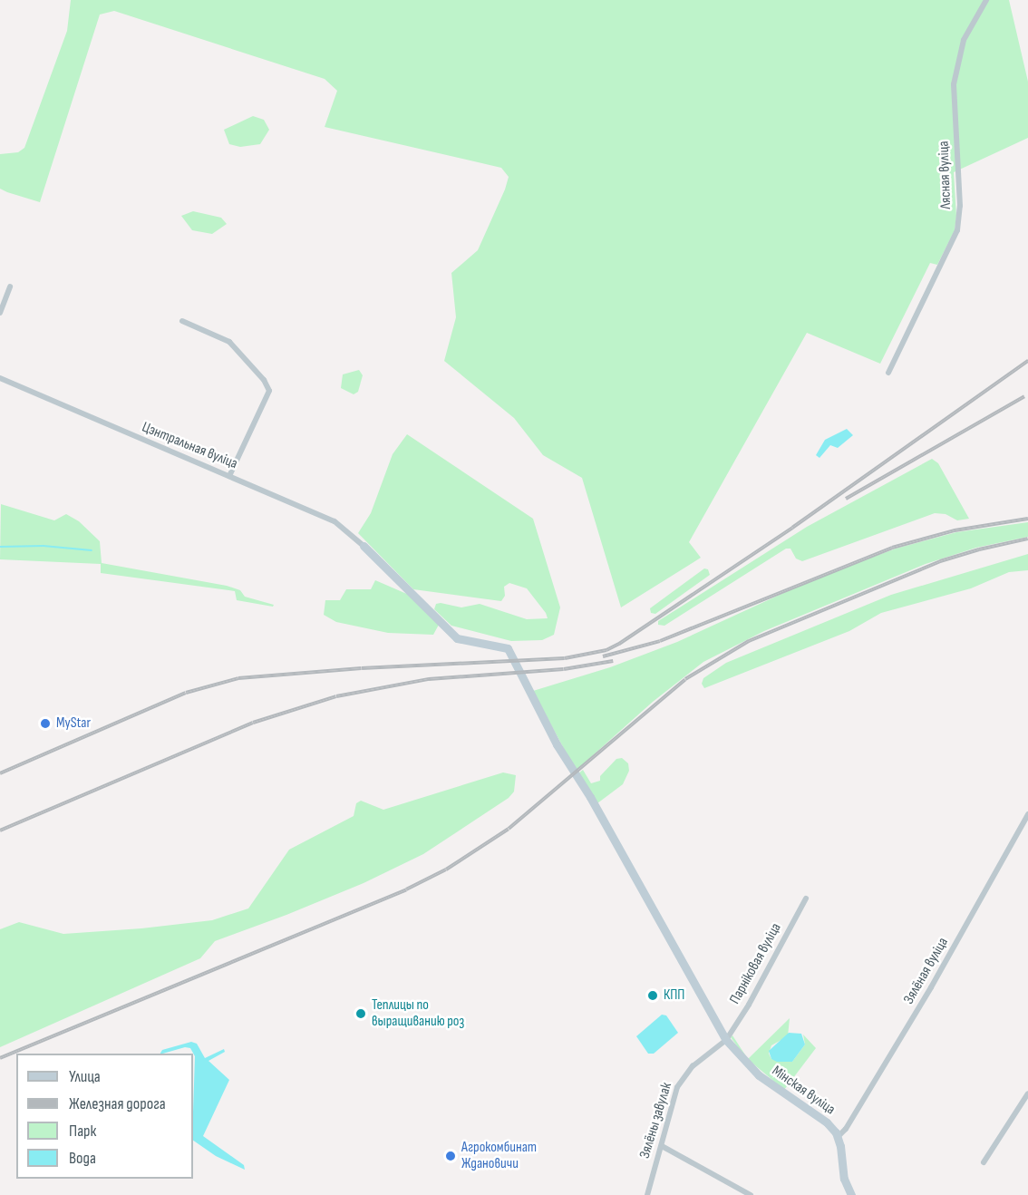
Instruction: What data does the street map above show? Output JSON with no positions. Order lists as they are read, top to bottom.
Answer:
{
  "streets": {
    "street": [
      "Лясная вуліца",
      "Цэнтральная вуліца",
      "Парніковая вуліца",
      "Зялёная вуліца",
      "Мінская вуліца",
      "Зялёны завулак"
    ]
  },
  "crossings": [
    ["Цэнтральная вуліца", "Мінская вуліца"],
    ["Парніковая вуліца", "Мінская вуліца"],
    ["Парніковая вуліца", "Зялёны завулак"],
    ["Зялёная вуліца", "Мінская вуліца"],
    ["Мінская вуліца", "Зялёны завулак"]
  ],
  "places": [
    "MyStar",
    "КПП",
    "Теплицы по выращиванию роз",
    "Агрокомбинат Ждановичи"
  ],
  "legend": [
    "Улица",
    "Железная дорога",
    "Парк",
    "Вода"
  ]
}
